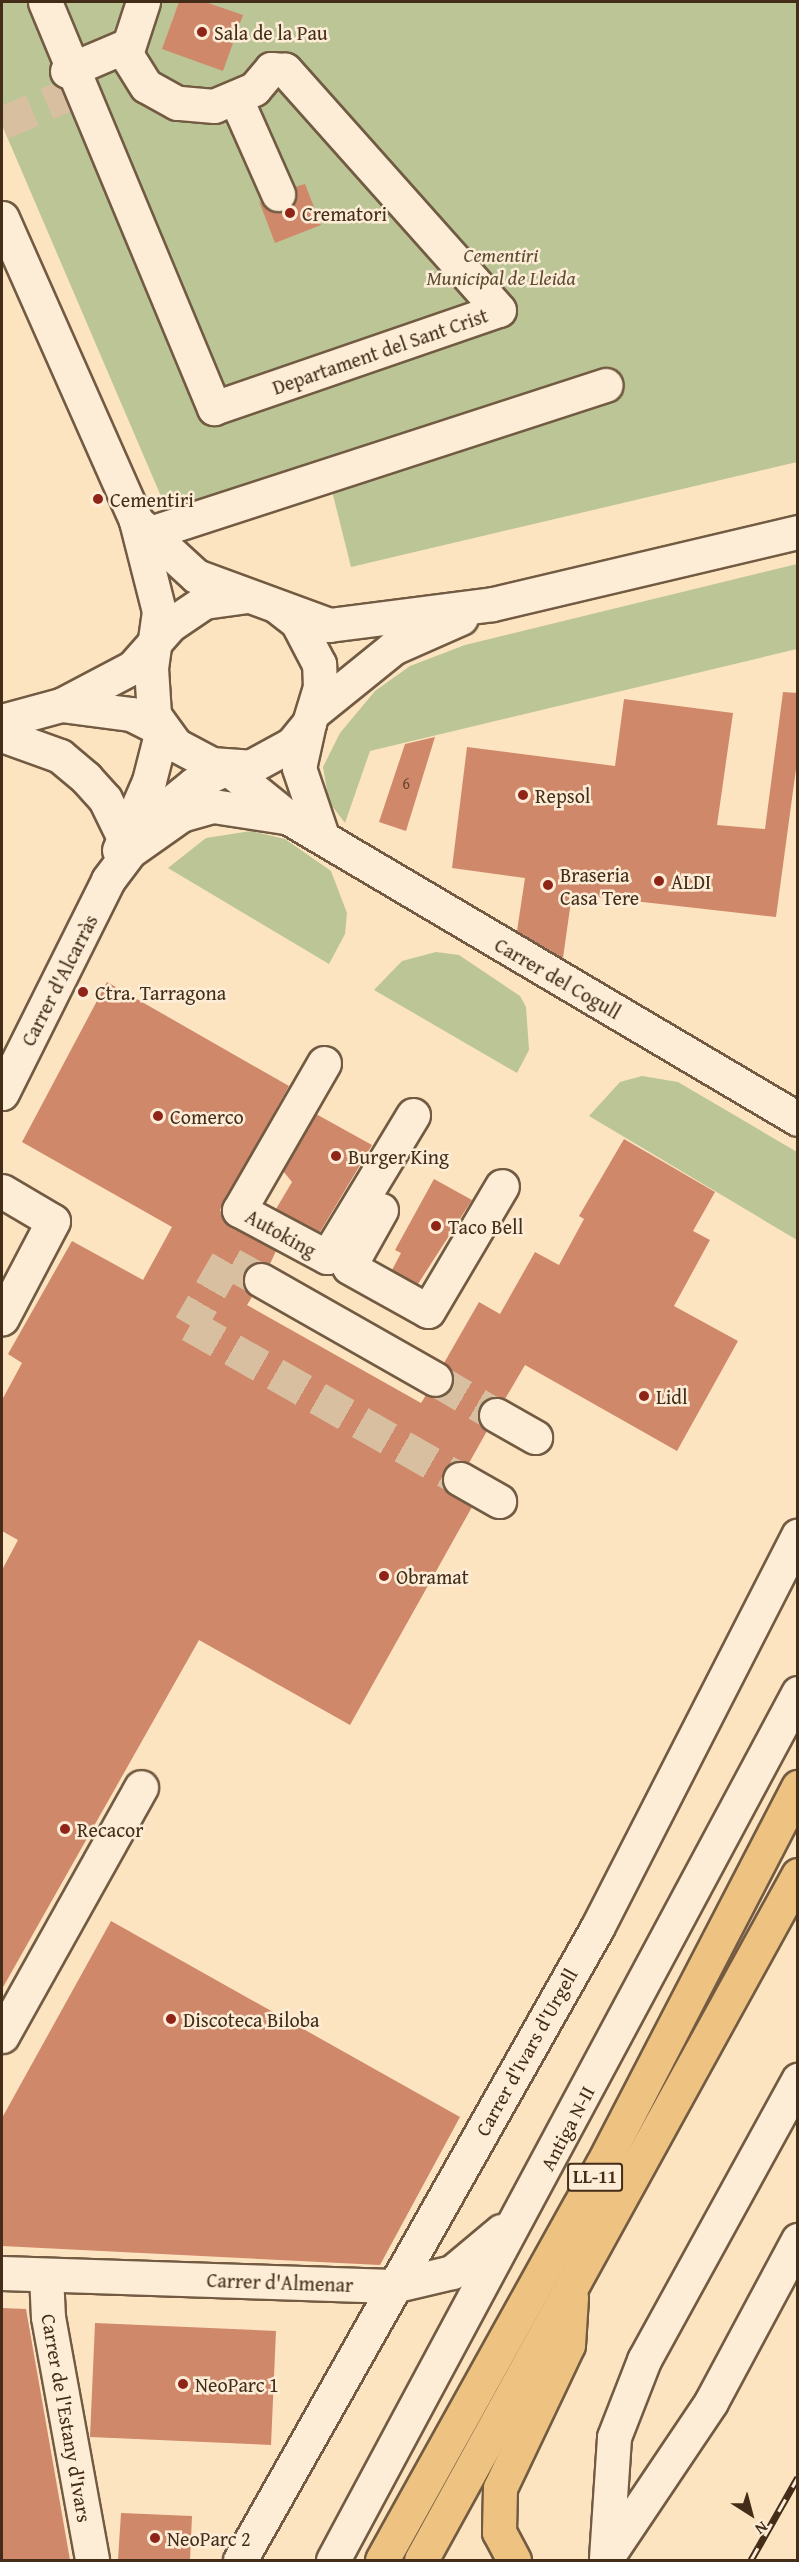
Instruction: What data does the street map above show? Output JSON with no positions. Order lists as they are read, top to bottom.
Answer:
{
  "streets": {
    "highway": ["LL-11"],
    "street": [
      "Departament del Sant Crist",
      "Carrer del Cogull",
      "Carrer d'Alcarràs",
      "Autoking",
      "Carrer d'Ivars d'Urgell",
      "Antiga N-II",
      "Carrer d'Almenar",
      "Carrer de l'Estany d'Ivars"
    ]
  },
  "crossings": [
    ["Carrer del Cogull", "Carrer d'Alcarràs"],
    ["Carrer d'Ivars d'Urgell", "Carrer d'Almenar"],
    ["Antiga N-II", "Carrer d'Almenar"],
    ["Carrer d'Almenar", "Carrer de l'Estany d'Ivars"]
  ],
  "parks": ["Cementiri Municipal de Lleida"],
  "places": [
    "Sala de la Pau",
    "Crematori",
    "Cementiri",
    "Repsol",
    "ALDI",
    "Braseria Casa Tere",
    "Ctra. Tarragona",
    "Comerco",
    "Burger King",
    "Taco Bell",
    "Lidl",
    "Obramat",
    "Recacor",
    "Discoteca Biloba",
    "NeoParc 1",
    "NeoParc 2"
  ],
  "house_numbers": ["6"],
  "north": "bottom right"
}
